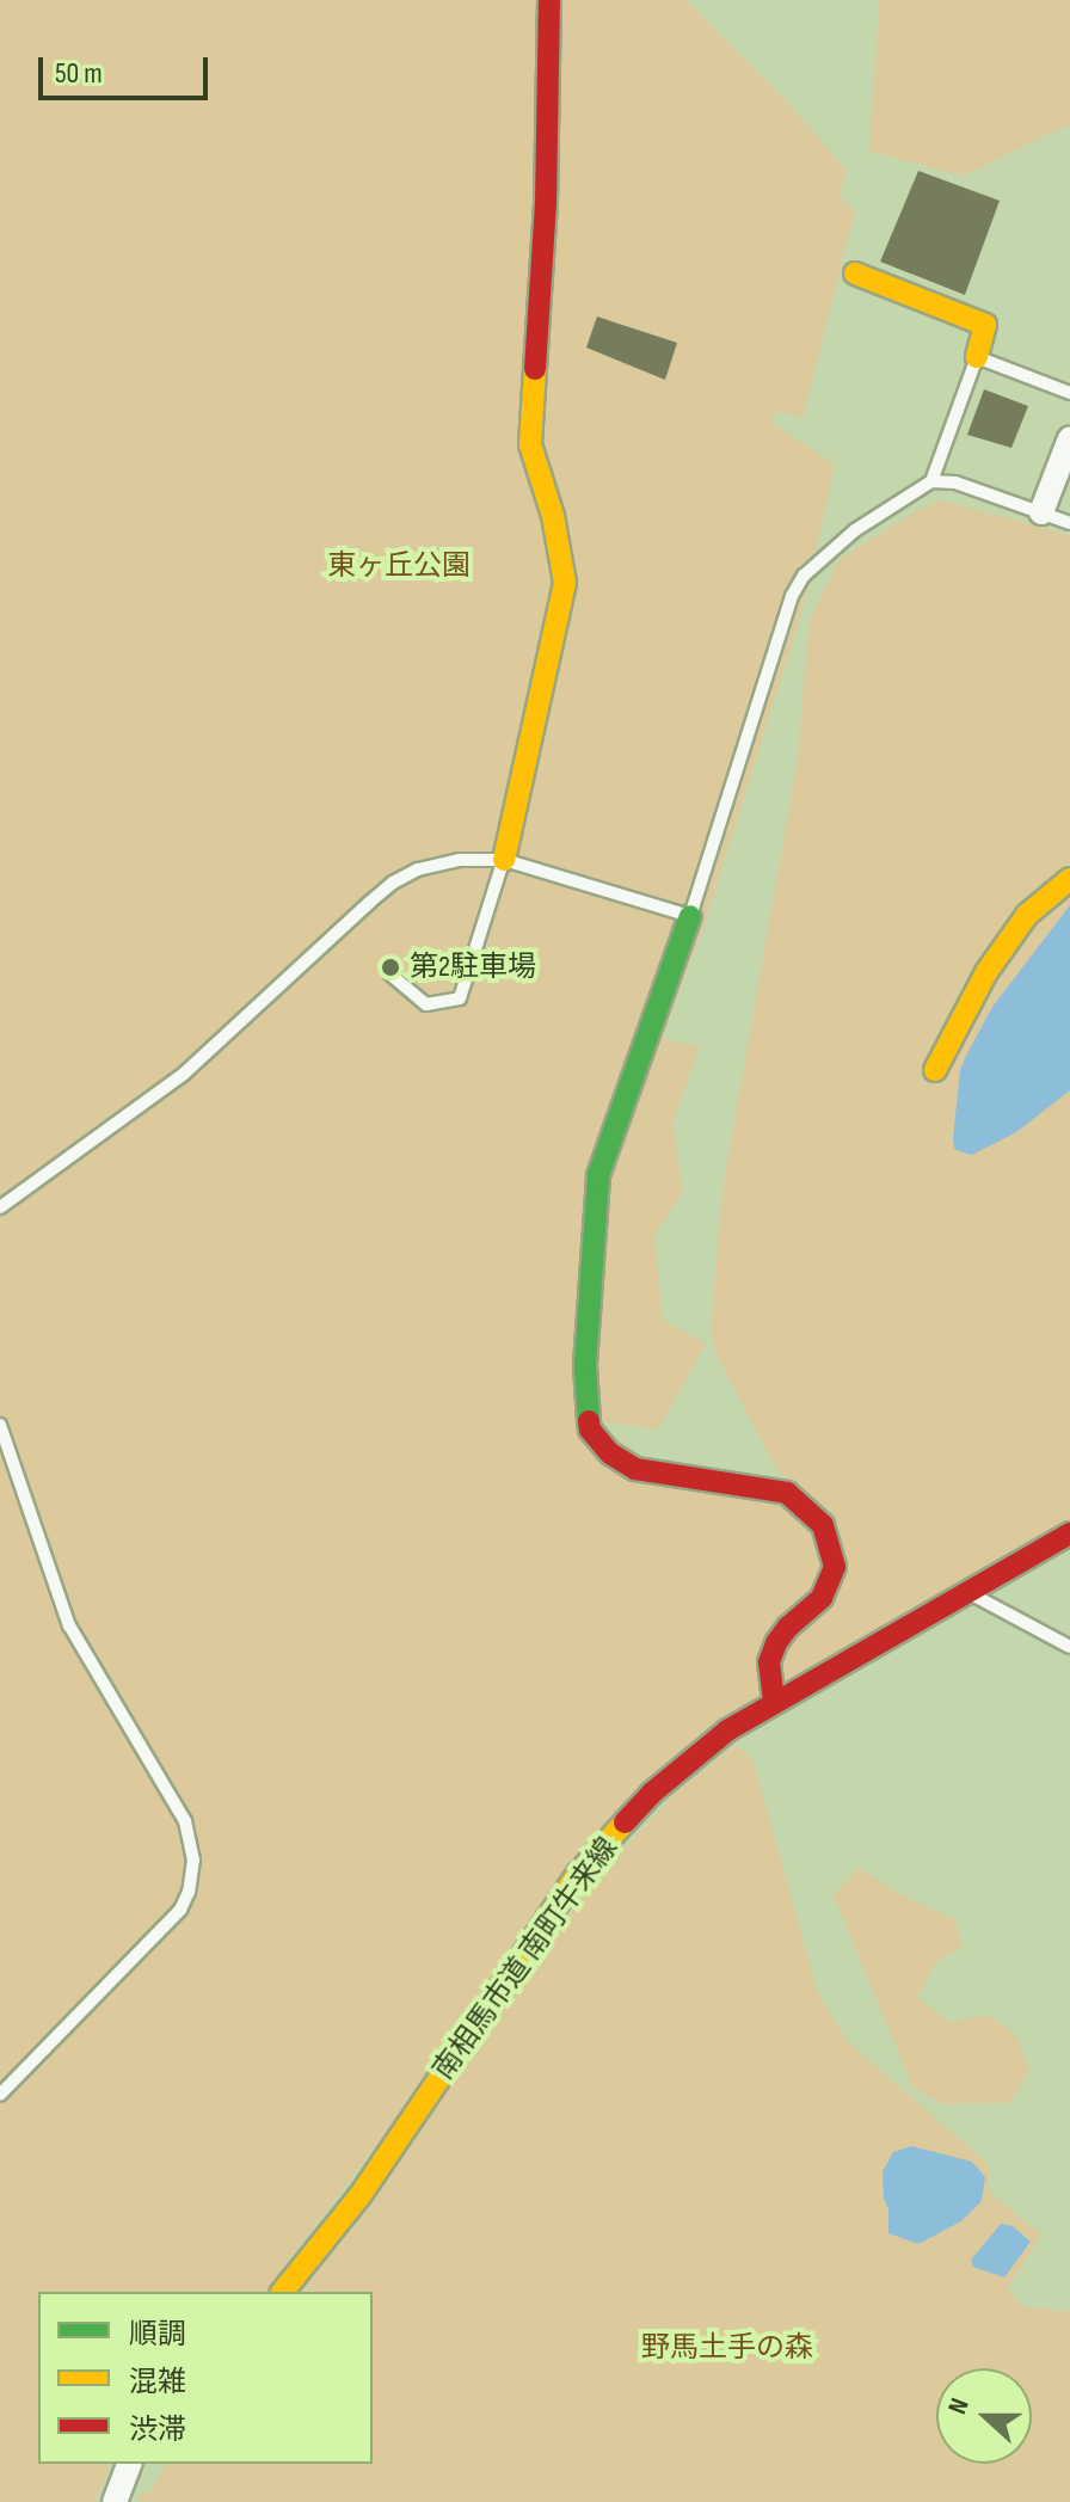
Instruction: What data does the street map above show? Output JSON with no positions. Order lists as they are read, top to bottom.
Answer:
{
  "streets": {
    "street": ["南相馬市道 南町牛来線"]
  },
  "parks": ["東ヶ丘公園", "野馬土手の森"],
  "places": ["第2駐車場"],
  "legend": ["順調", "混雑", "渋滞"],
  "scale_bar": "50 m",
  "north": "left"
}
